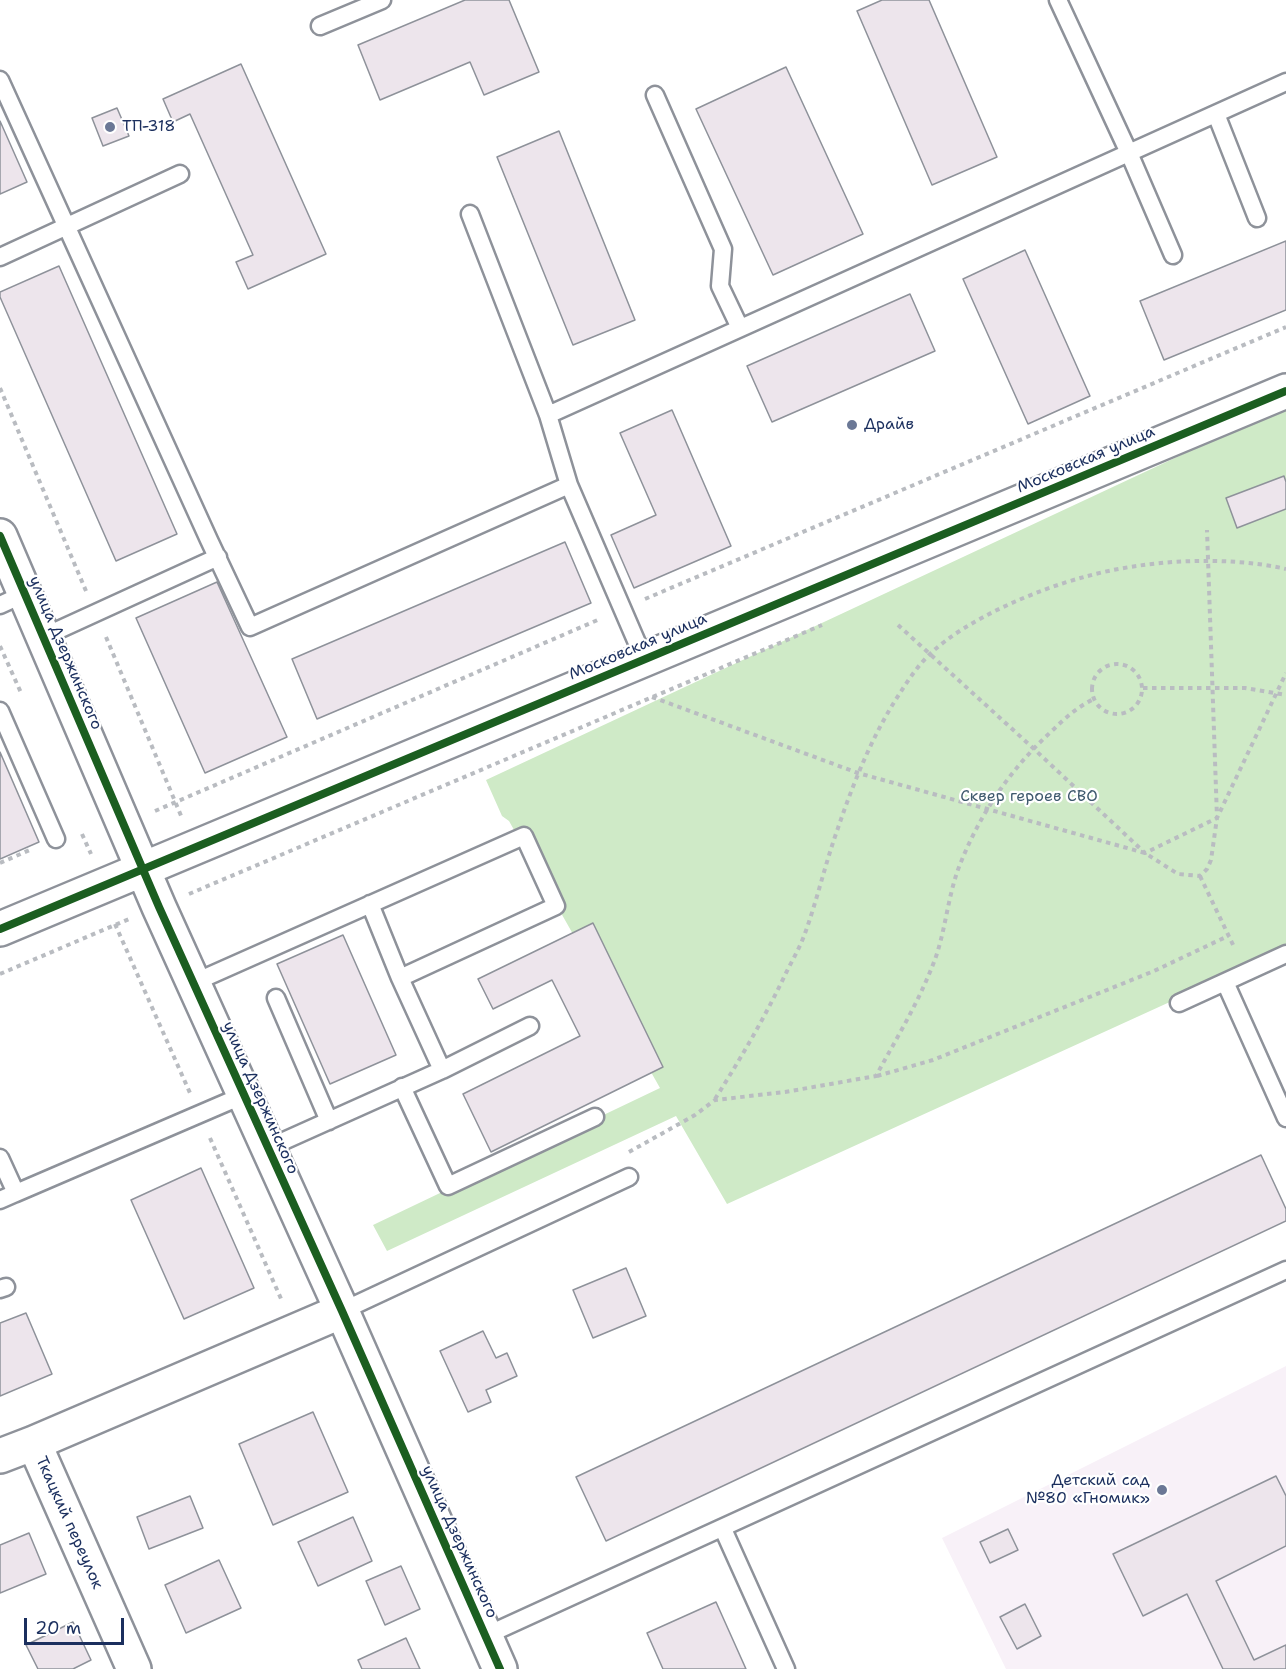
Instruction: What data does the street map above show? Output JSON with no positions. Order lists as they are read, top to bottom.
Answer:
{
  "streets": {
    "street": ["Московская улица", "улица Дзержинского", "Ткацкий переулок"]
  },
  "crossings": [
    ["Московская улица", "улица Дзержинского"]
  ],
  "parks": ["Сквер героев СВО"],
  "places": ["ТП-318", "Драйв", "Детский сад №80 «Гномик»"],
  "scale_bar": "20 m"
}
